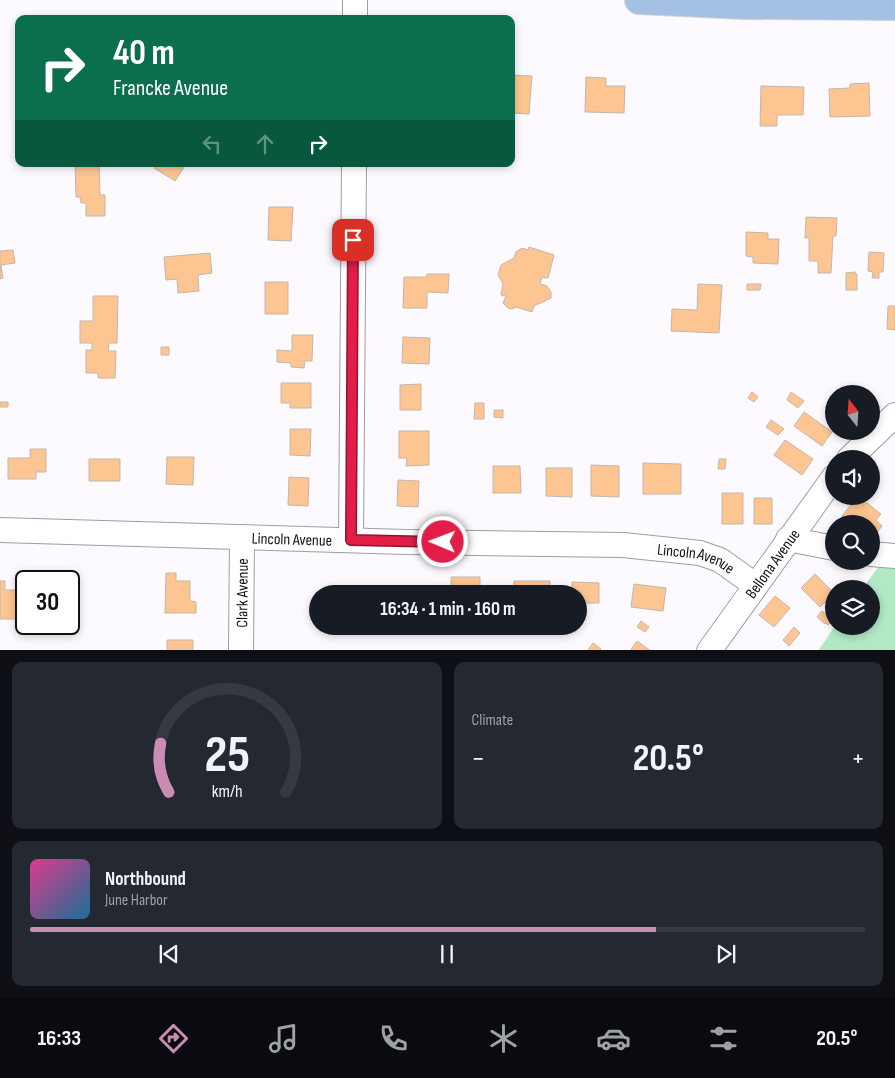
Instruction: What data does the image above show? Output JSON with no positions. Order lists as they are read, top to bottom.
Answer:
{
  "streets": {
    "street": ["Lincoln Avenue", "Bellona Avenue", "Clark Avenue"]
  },
  "crossings": [
    ["Lincoln Avenue", "Bellona Avenue"],
    ["Lincoln Avenue", "Clark Avenue"]
  ],
  "north": "top",
  "page": {
    "turn": ["40 m", "Francke Avenue"],
    "limit": "30",
    "trip": "16:34 · 1 min · 160 m",
    "tile": "Climate",
    "heat": ["−", "20.5°", "+"],
    "song": ["Northbound", "June Harbor"],
    "tabs": ["16:33", "20.5°"],
    "gauge": ["25", "km/h"]
  }
}
